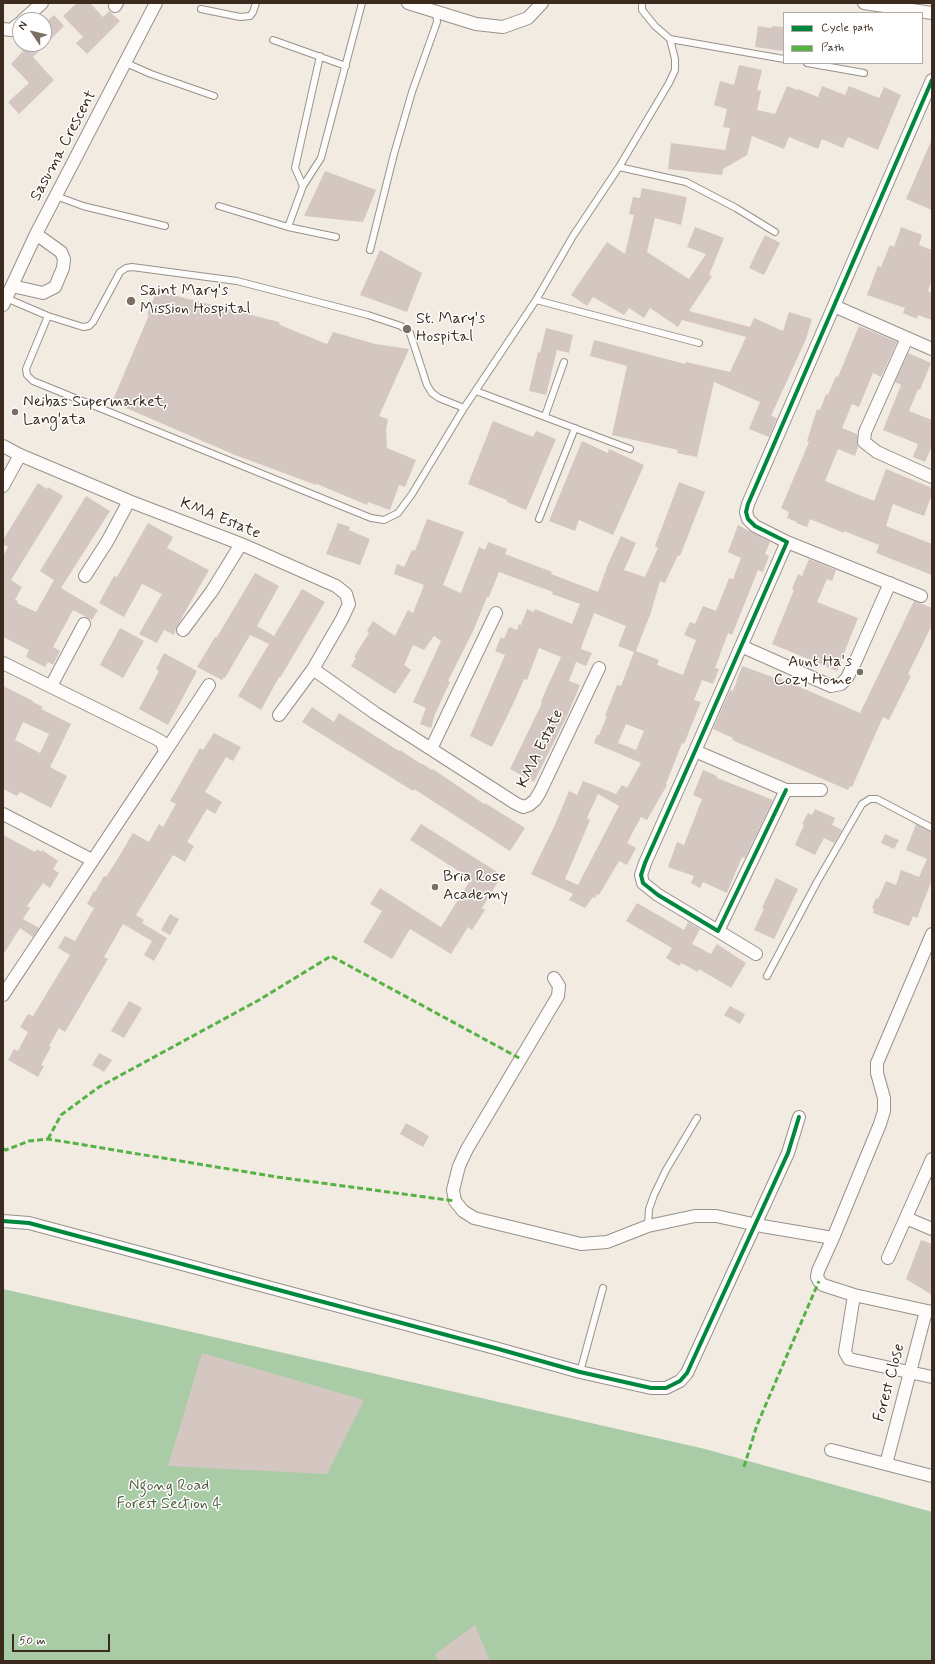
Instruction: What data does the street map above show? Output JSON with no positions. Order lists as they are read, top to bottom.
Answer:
{
  "streets": {
    "street": ["Sasuma Crescent", "KMA Estate", "Forest Close"]
  },
  "parks": ["Ngong Road Forest Section 4"],
  "places": [
    "Saint Mary's Mission Hospital",
    "St. Mary's Hospital",
    "Neibas Supermarket, Lang'ata",
    "Aunt Ha's Cozy Home",
    "Bria Rose Academy"
  ],
  "legend": ["Cycle path", "Path"],
  "scale_bar": "50 m",
  "north": "top left"
}
